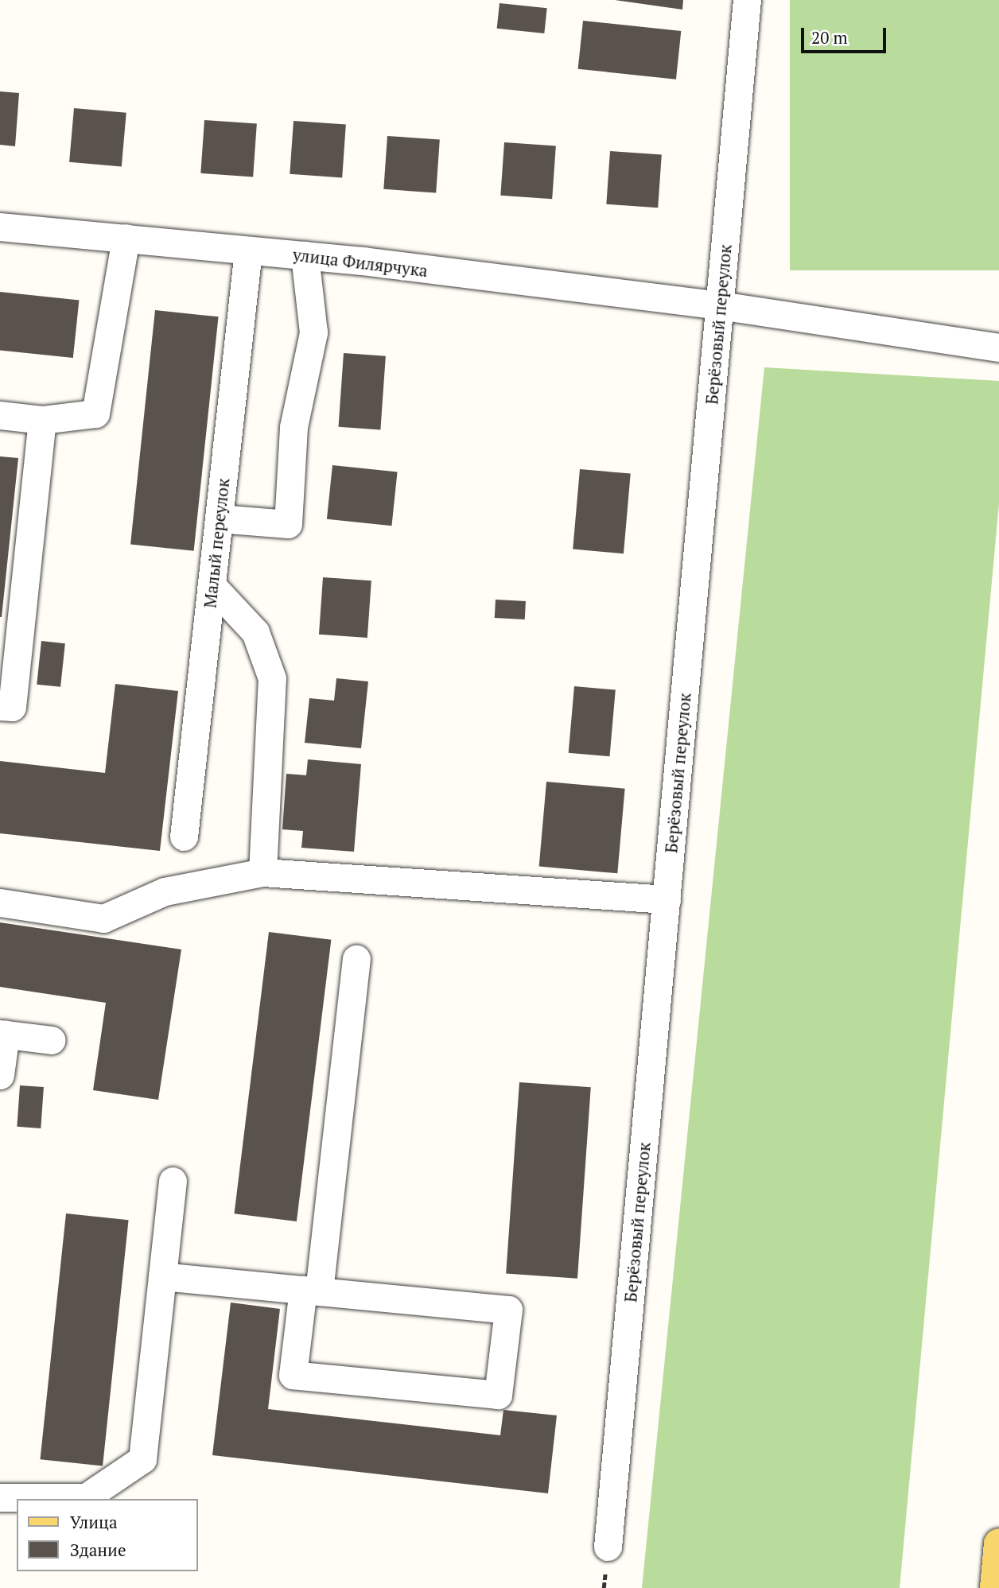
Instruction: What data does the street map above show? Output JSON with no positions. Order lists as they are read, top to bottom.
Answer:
{
  "streets": {
    "street": ["улица Филярчука", "Берёзовый переулок", "Малый переулок"]
  },
  "crossings": [
    ["улица Филярчука", "Берёзовый переулок"],
    ["улица Филярчука", "Малый переулок"]
  ],
  "legend": ["Улица", "Здание"],
  "scale_bar": "20 m"
}
